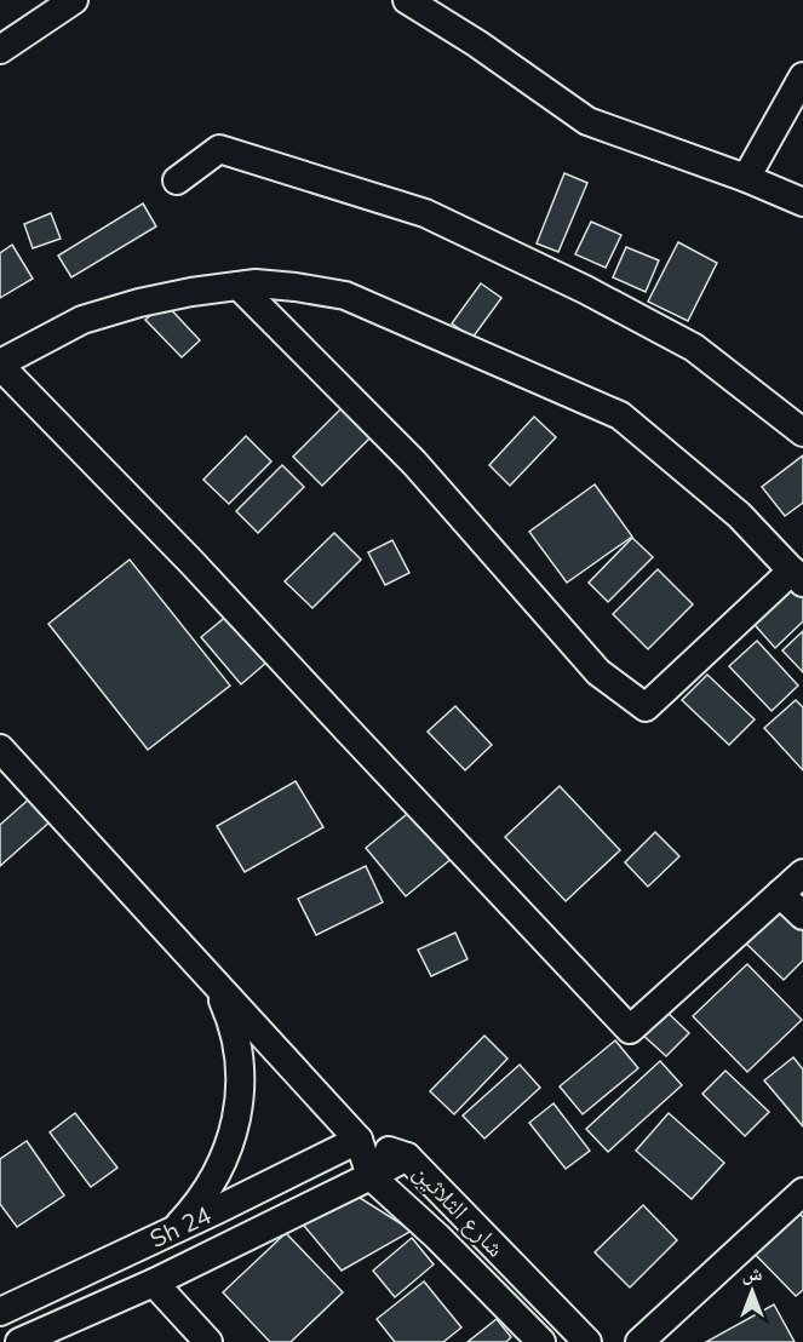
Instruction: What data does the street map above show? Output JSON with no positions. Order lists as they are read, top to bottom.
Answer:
{
  "streets": {
    "street": ["شارع الثلاثين", "Sh 24"]
  },
  "crossings": [
    ["شارع الثلاثين", "Sh 24"]
  ],
  "north": "top"
}
